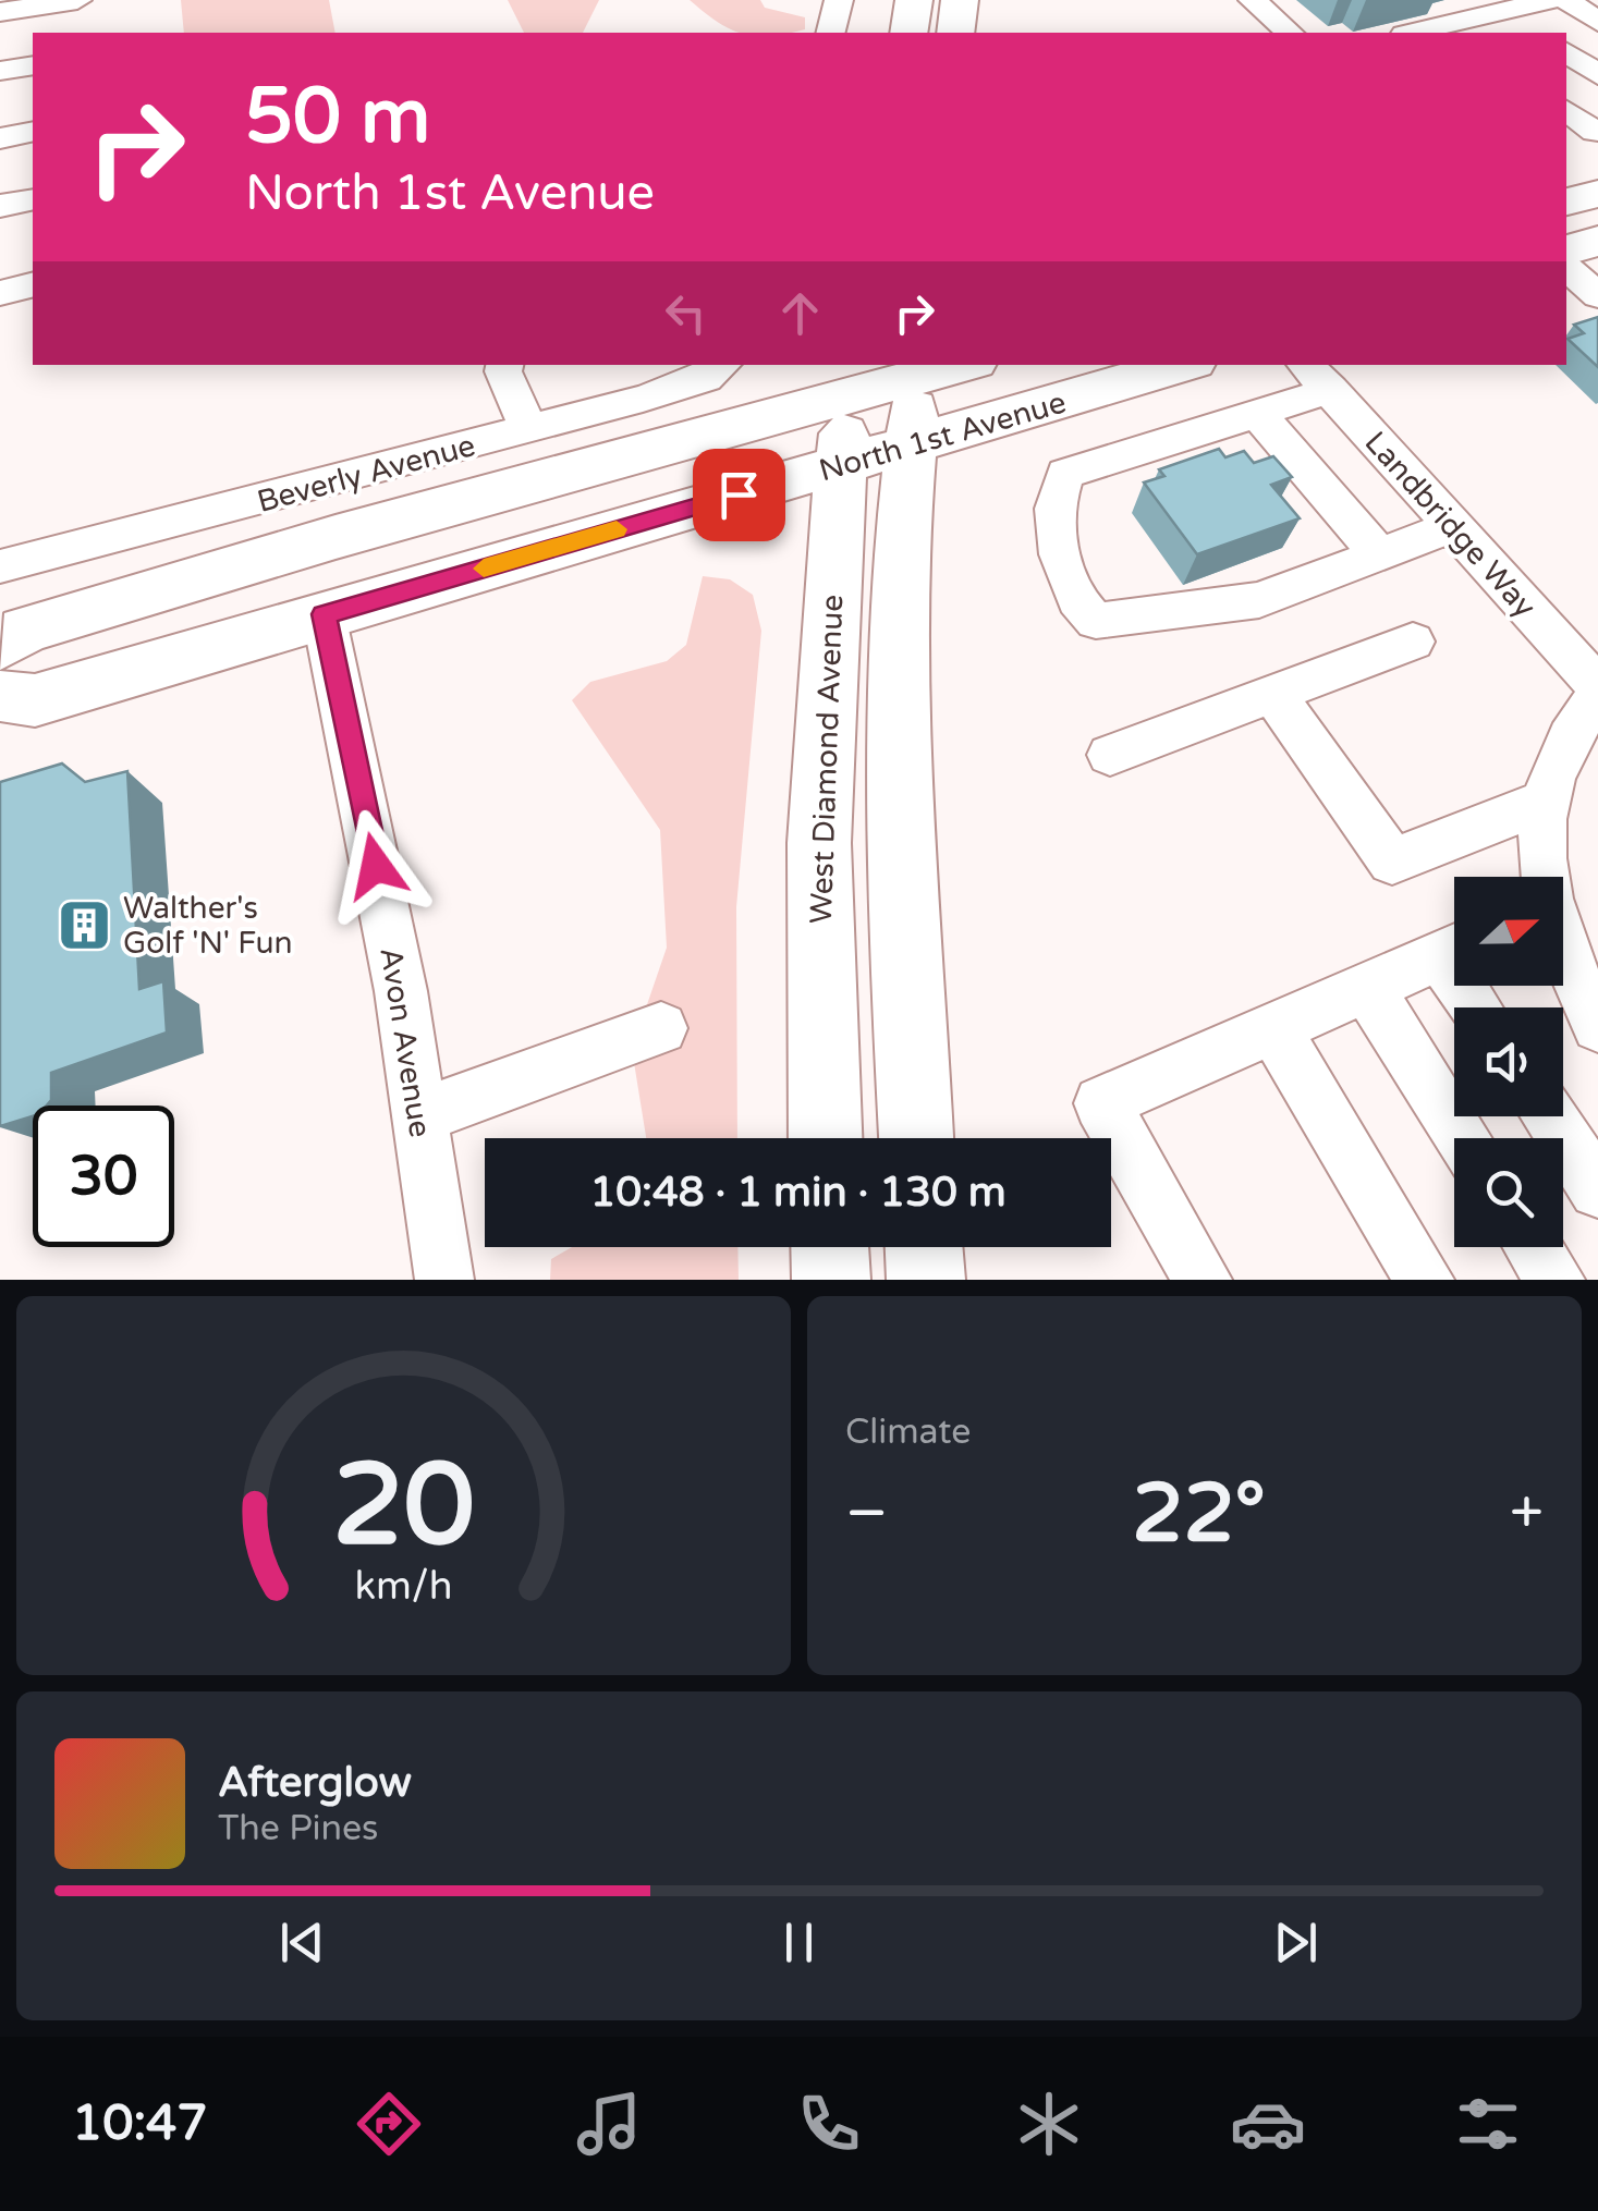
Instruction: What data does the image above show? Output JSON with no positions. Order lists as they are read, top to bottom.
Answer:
{
  "streets": {
    "main road": ["North 1st Avenue", "West Diamond Avenue"],
    "street": ["Beverly Avenue", "Landbridge Way", "Avon Avenue"]
  },
  "crossings": [
    ["North 1st Avenue", "West Diamond Avenue"],
    ["North 1st Avenue", "Avon Avenue"]
  ],
  "places": {
    "building": ["Walther's Golf 'N' Fun"]
  },
  "north": "right",
  "page": {
    "turn": ["50 m", "North 1st Avenue"],
    "limit": "30",
    "trip": "10:48 · 1 min · 130 m",
    "tile": "Climate",
    "heat": ["−", "22°", "+"],
    "song": ["Afterglow", "The Pines"],
    "tabs": "10:47",
    "gauge": ["20", "km/h"]
  }
}
